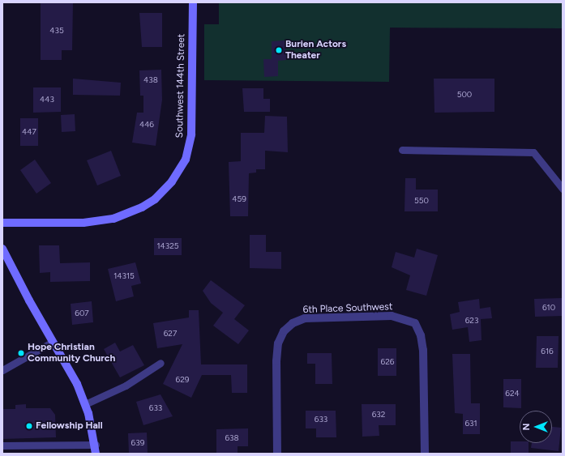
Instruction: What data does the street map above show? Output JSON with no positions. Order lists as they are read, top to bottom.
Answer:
{
  "streets": {
    "street": ["Southwest 144th Street", "6th Place Southwest"]
  },
  "places": ["Burien Actors Theater", "Hope Christian Community Church", "Fellowship Hall"],
  "house_numbers": [
    "435",
    "438",
    "500",
    "443",
    "446",
    "447",
    "459",
    "550",
    "14325",
    "14315",
    "610",
    "607",
    "623",
    "627",
    "616",
    "626",
    "629",
    "624",
    "633",
    "632",
    "633",
    "631",
    "638",
    "639"
  ],
  "north": "left"
}
